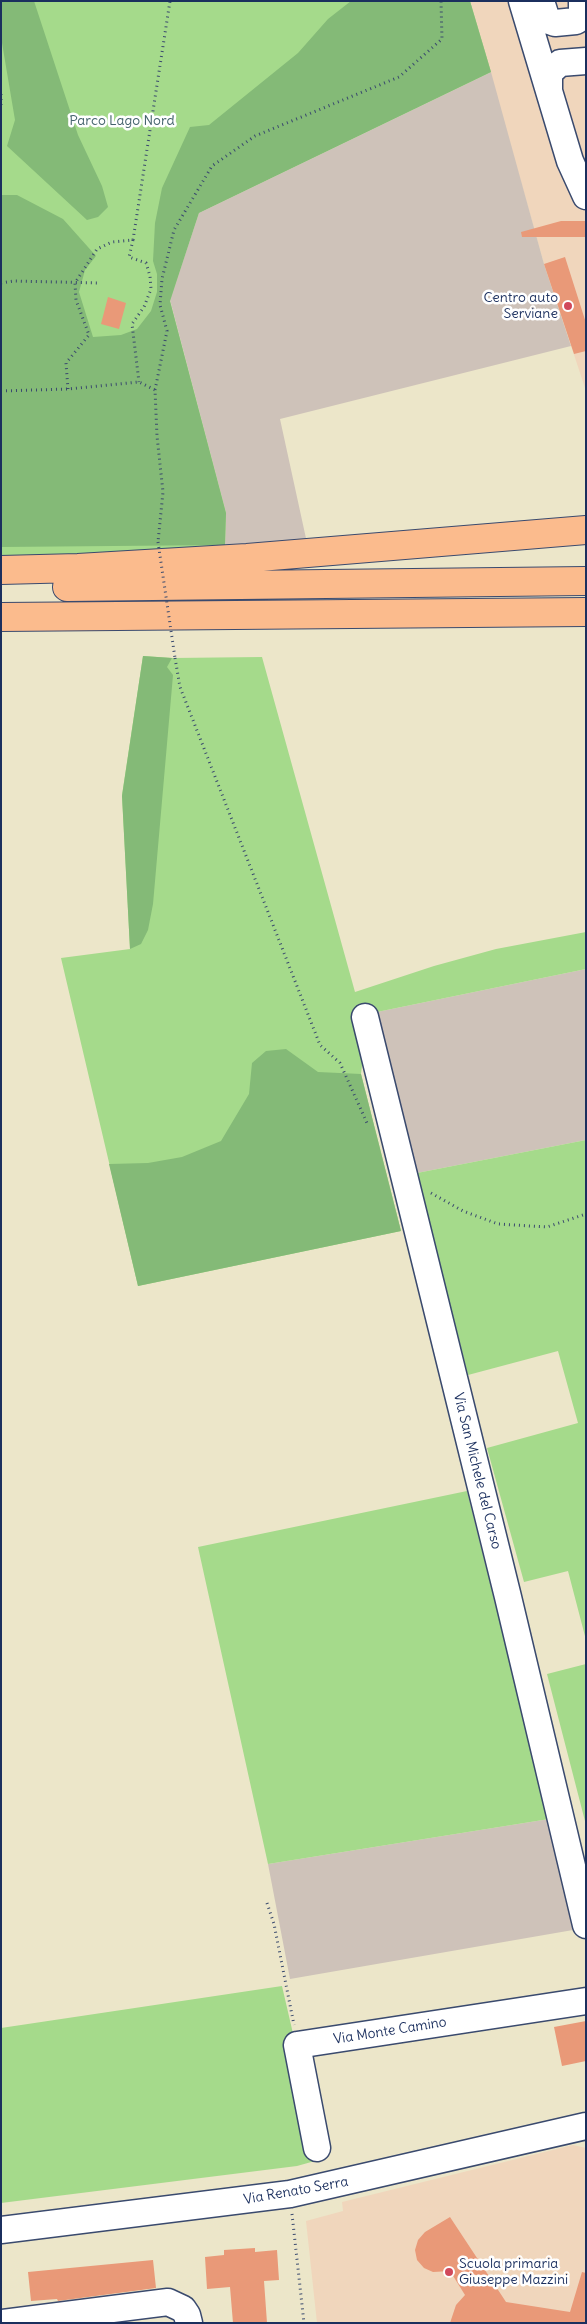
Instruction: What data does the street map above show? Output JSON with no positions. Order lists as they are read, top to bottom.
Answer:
{
  "streets": {
    "street": ["Via San Michele del Carso", "Via Monte Camino", "Via Renato Serra"]
  },
  "parks": ["Parco Lago Nord"],
  "places": ["Centro auto Serviane", "Scuola primaria Giuseppe Mazzini"]
}
